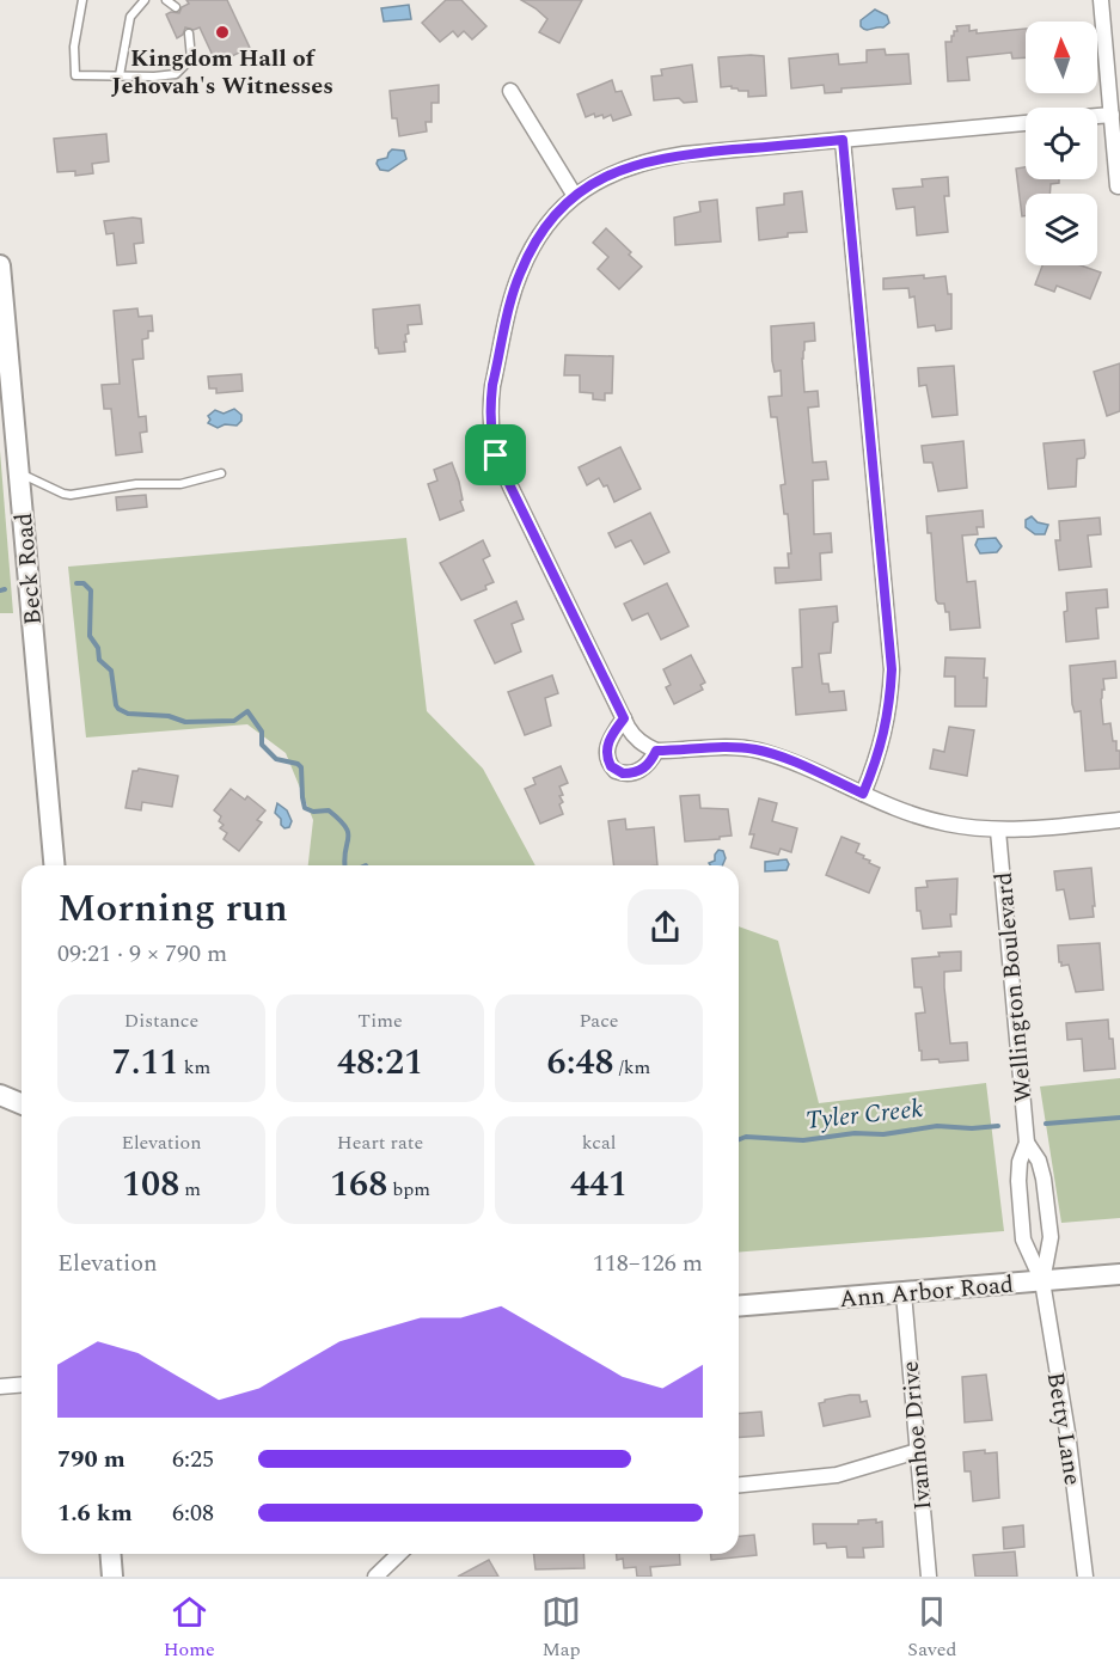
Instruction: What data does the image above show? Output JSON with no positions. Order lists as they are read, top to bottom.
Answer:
{
  "streets": {
    "main road": ["Beck Road", "Ann Arbor Road"],
    "street": ["Wellington Boulevard", "Betty Lane", "Ivanhoe Drive"]
  },
  "crossings": [
    ["Wellington Boulevard", "Ann Arbor Road"],
    ["Wellington Boulevard", "Betty Lane"],
    ["Ann Arbor Road", "Betty Lane"],
    ["Ann Arbor Road", "Ivanhoe Drive"]
  ],
  "water": ["Tyler Creek"],
  "places": ["Kingdom Hall of Jehovah's Witnesses"],
  "north": "top",
  "page": {
    "heading": ["Morning run", "09:21 · 9 × 790 m"],
    "stats": [
      ["Distance", "7.11 km"],
      ["Time", "48:21"],
      ["Pace", "6:48 /km"],
      ["Elevation", "108 m"],
      ["Heart rate", "168 bpm"],
      ["kcal", "441"]
    ],
    "chart": ["Elevation", "118–126 m"],
    "list": [
      {
        "name": "790 m",
        "note": "6:25"
      },
      {
        "name": "1.6 km",
        "note": "6:08"
      }
    ],
    "tabs": ["Home", "Map", "Saved"]
  }
}
